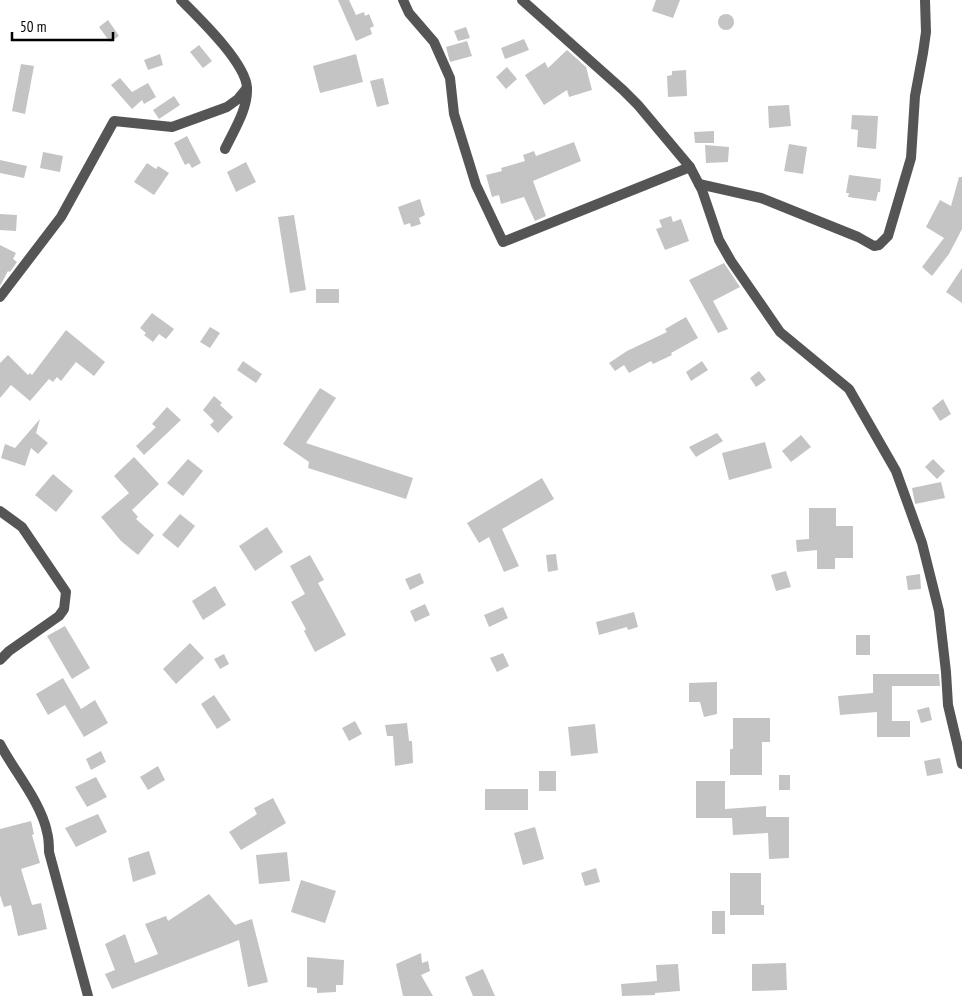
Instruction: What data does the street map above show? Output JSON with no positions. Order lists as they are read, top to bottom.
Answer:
{
  "scale_bar": "50 m"
}
